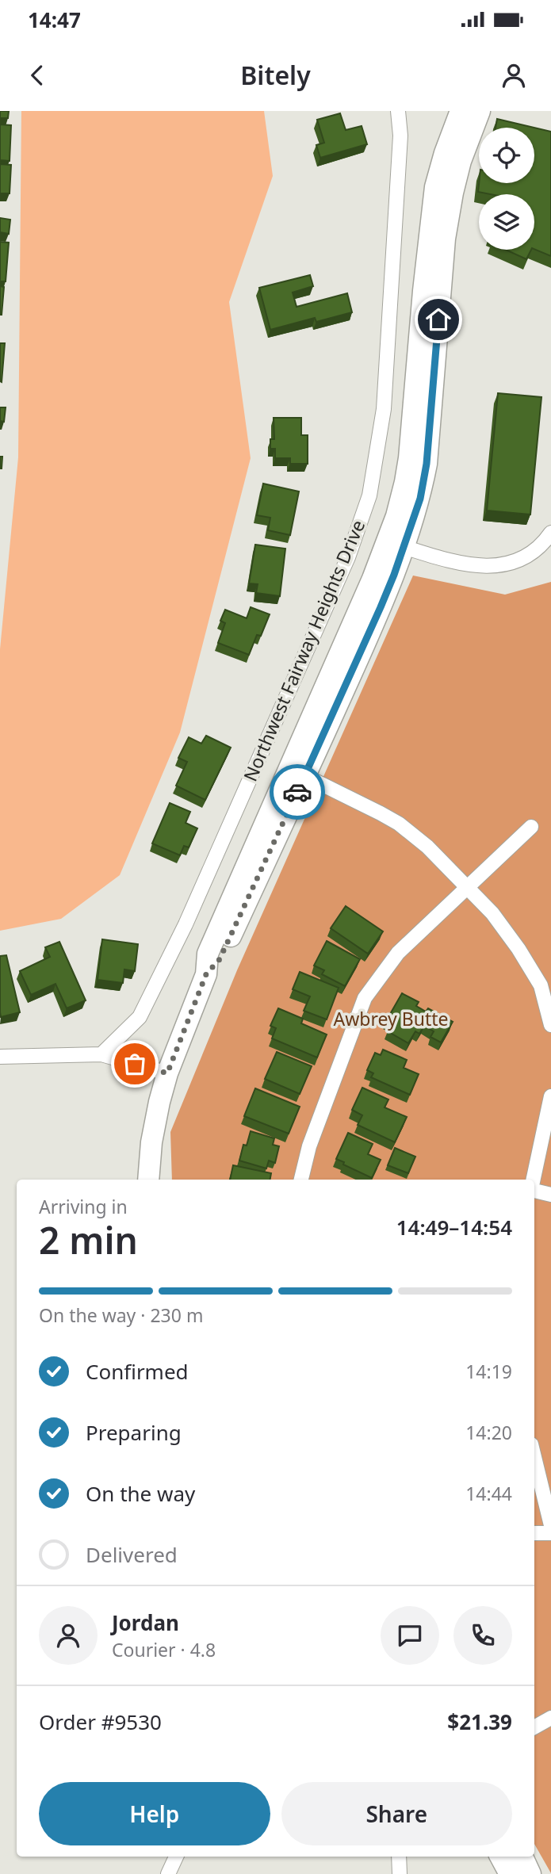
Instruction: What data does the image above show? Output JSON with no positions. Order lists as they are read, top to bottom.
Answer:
{
  "streets": {
    "street": ["Northwest Fairway Heights Drive"]
  },
  "parks": ["Awbrey Butte"],
  "page": {
    "status": "14:47",
    "header": "Bitely",
    "heading": ["2 min", "Arriving in", "14:49–14:54"],
    "panel": [
      "Jordan",
      "Courier · 4.8",
      "Order #9530",
      "$21.39"
    ],
    "bar": "On the way · 230 m",
    "list": [
      ["Confirmed", "14:19"],
      ["Preparing", "14:20"],
      ["On the way", "14:44"],
      "Delivered"
    ],
    "buttons": ["Help", "Share"]
  }
}
